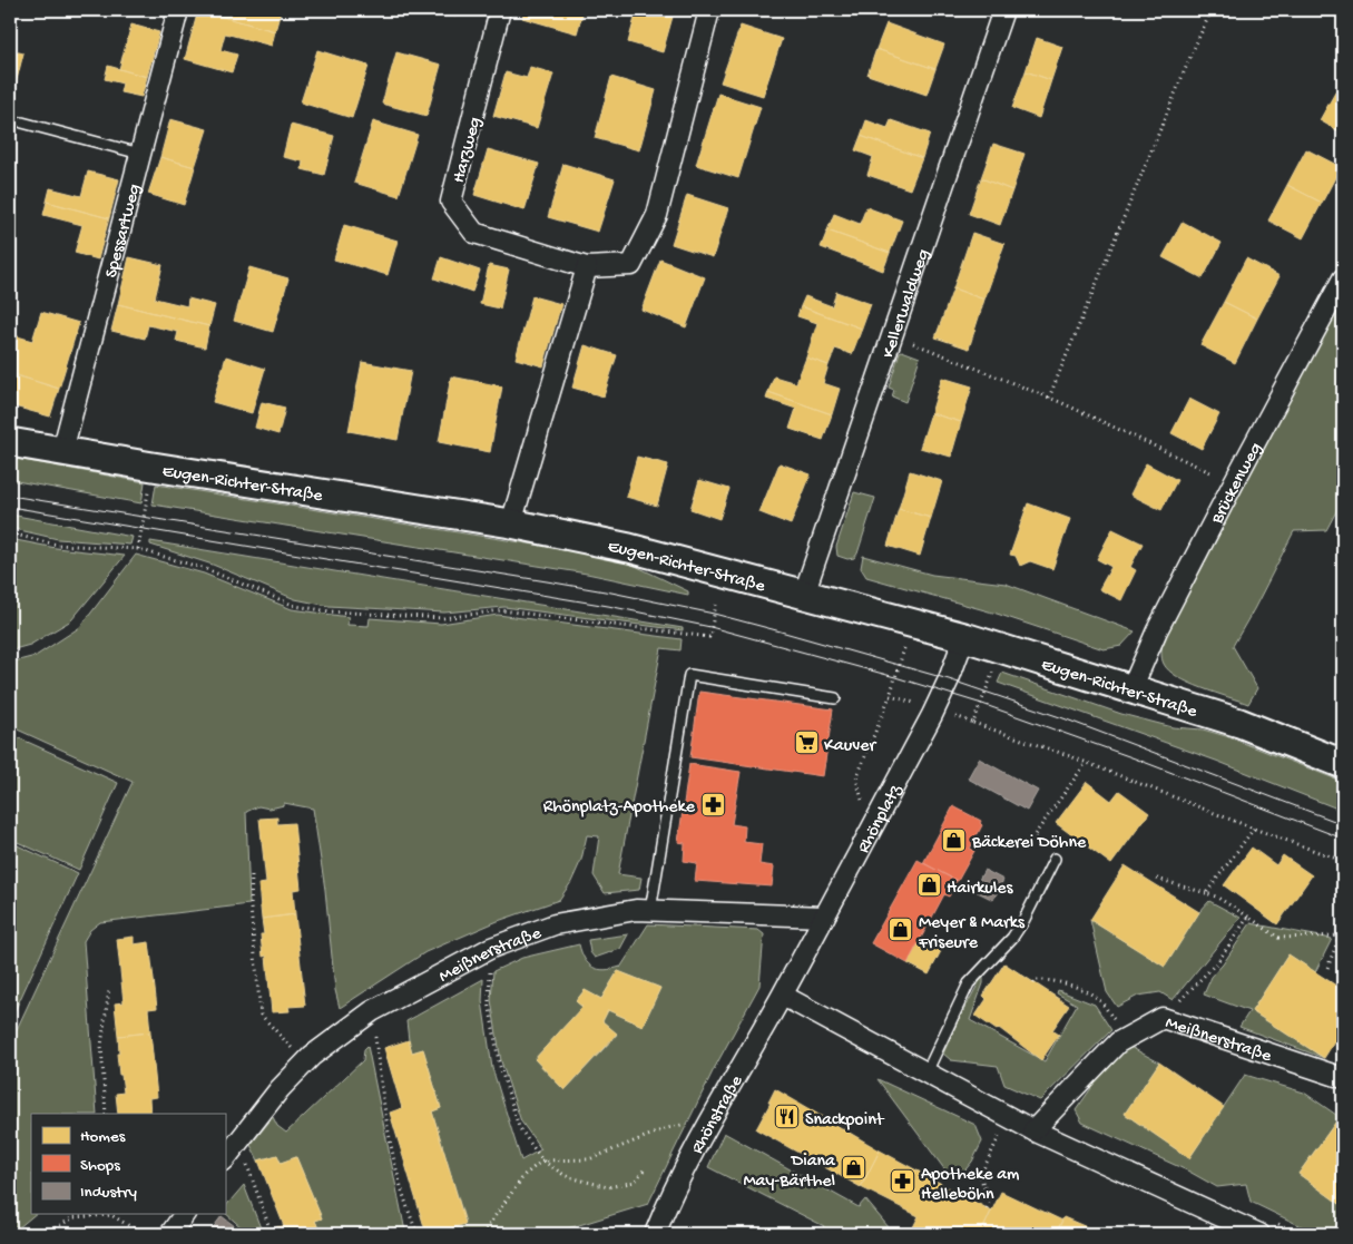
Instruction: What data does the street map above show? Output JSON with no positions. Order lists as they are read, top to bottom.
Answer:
{
  "streets": {
    "main road": ["Eugen-Richter-Straße"],
    "street": [
      "Harzweg",
      "Spessartweg",
      "Kellerwaldweg",
      "Brückenweg",
      "Rhönplatz",
      "Meißnerstraße",
      "Rhönstraße"
    ]
  },
  "crossings": [
    ["Spessartweg", "Eugen-Richter-Straße"],
    ["Kellerwaldweg", "Eugen-Richter-Straße"],
    ["Eugen-Richter-Straße", "Brückenweg"],
    ["Eugen-Richter-Straße", "Rhönplatz"],
    ["Rhönplatz", "Meißnerstraße"],
    ["Rhönplatz", "Rhönstraße"]
  ],
  "places": {
    "supermarket": ["Kauver"],
    "pharmacy": ["Rhönplatz-Apotheke", "Apotheke am Helleböhn"],
    "shop": [
      "Bäckerei Döhne",
      "Hairkules",
      "Meyer & Marks Friseure",
      "Diana May-Bärthel"
    ],
    "restaurant": ["Snackpoint"]
  },
  "legend": ["Homes", "Shops", "Industry"]
}
